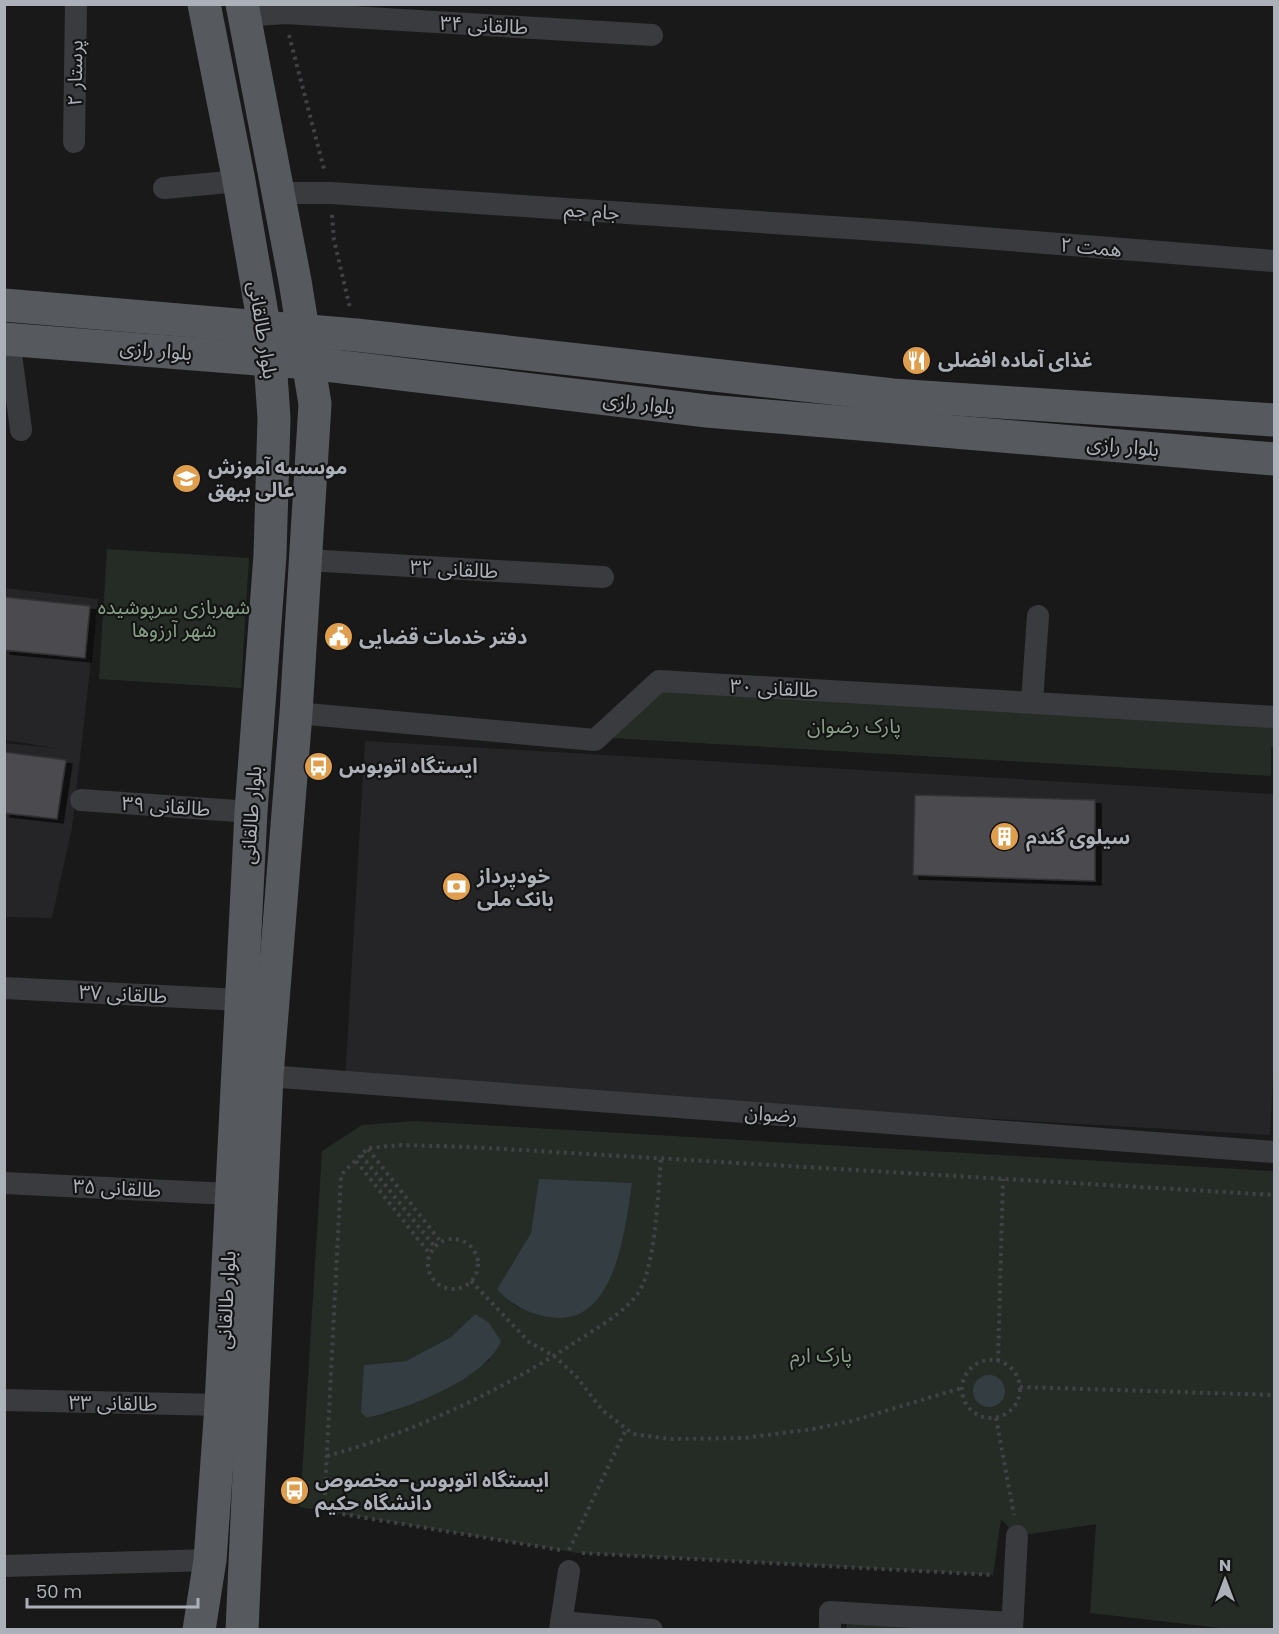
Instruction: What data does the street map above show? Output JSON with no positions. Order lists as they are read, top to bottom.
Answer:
{
  "streets": {
    "main road": ["بلوار طالقانی", "بلوار رازی"],
    "street": [
      "طالقانی ۳۴",
      "پرستار ۲",
      "جام جم",
      "همت ۲",
      "طالقانی ۳۲",
      "طالقانی ۳۰",
      "طالقانی ۳۹",
      "طالقانی ۳۷",
      "رضوان",
      "طالقانی ۳۵",
      "طالقانی ۳۳"
    ]
  },
  "crossings": [
    ["طالقانی ۳۴", "بلوار طالقانی"],
    ["جام جم", "همت ۲"],
    ["جام جم", "بلوار طالقانی"],
    ["بلوار طالقانی", "بلوار رازی"],
    ["بلوار طالقانی", "طالقانی ۳۲"],
    ["بلوار طالقانی", "طالقانی ۳۰"],
    ["بلوار طالقانی", "طالقانی ۳۹"],
    ["بلوار طالقانی", "طالقانی ۳۷"],
    ["بلوار طالقانی", "رضوان"],
    ["بلوار طالقانی", "طالقانی ۳۵"],
    ["بلوار طالقانی", "طالقانی ۳۳"]
  ],
  "parks": ["شهربازی سرپوشیده شهر آرزوها", "پارک رضوان", "پارک ارم"],
  "places": {
    "restaurant": ["غذای آماده افضلی"],
    "school or university": ["موسسه آموزش عالی بیهق"],
    "public building": ["دفتر خدمات قضایی"],
    "bus stop": ["ایستگاه اتوبوس", "ایستگاه اتوبوس-مخصوص دانشگاه حکیم"],
    "building": ["سیلوی گندم"],
    "bank": ["خودپرداز بانک ملی"]
  },
  "scale_bar": "50 m",
  "north": "top"
}
